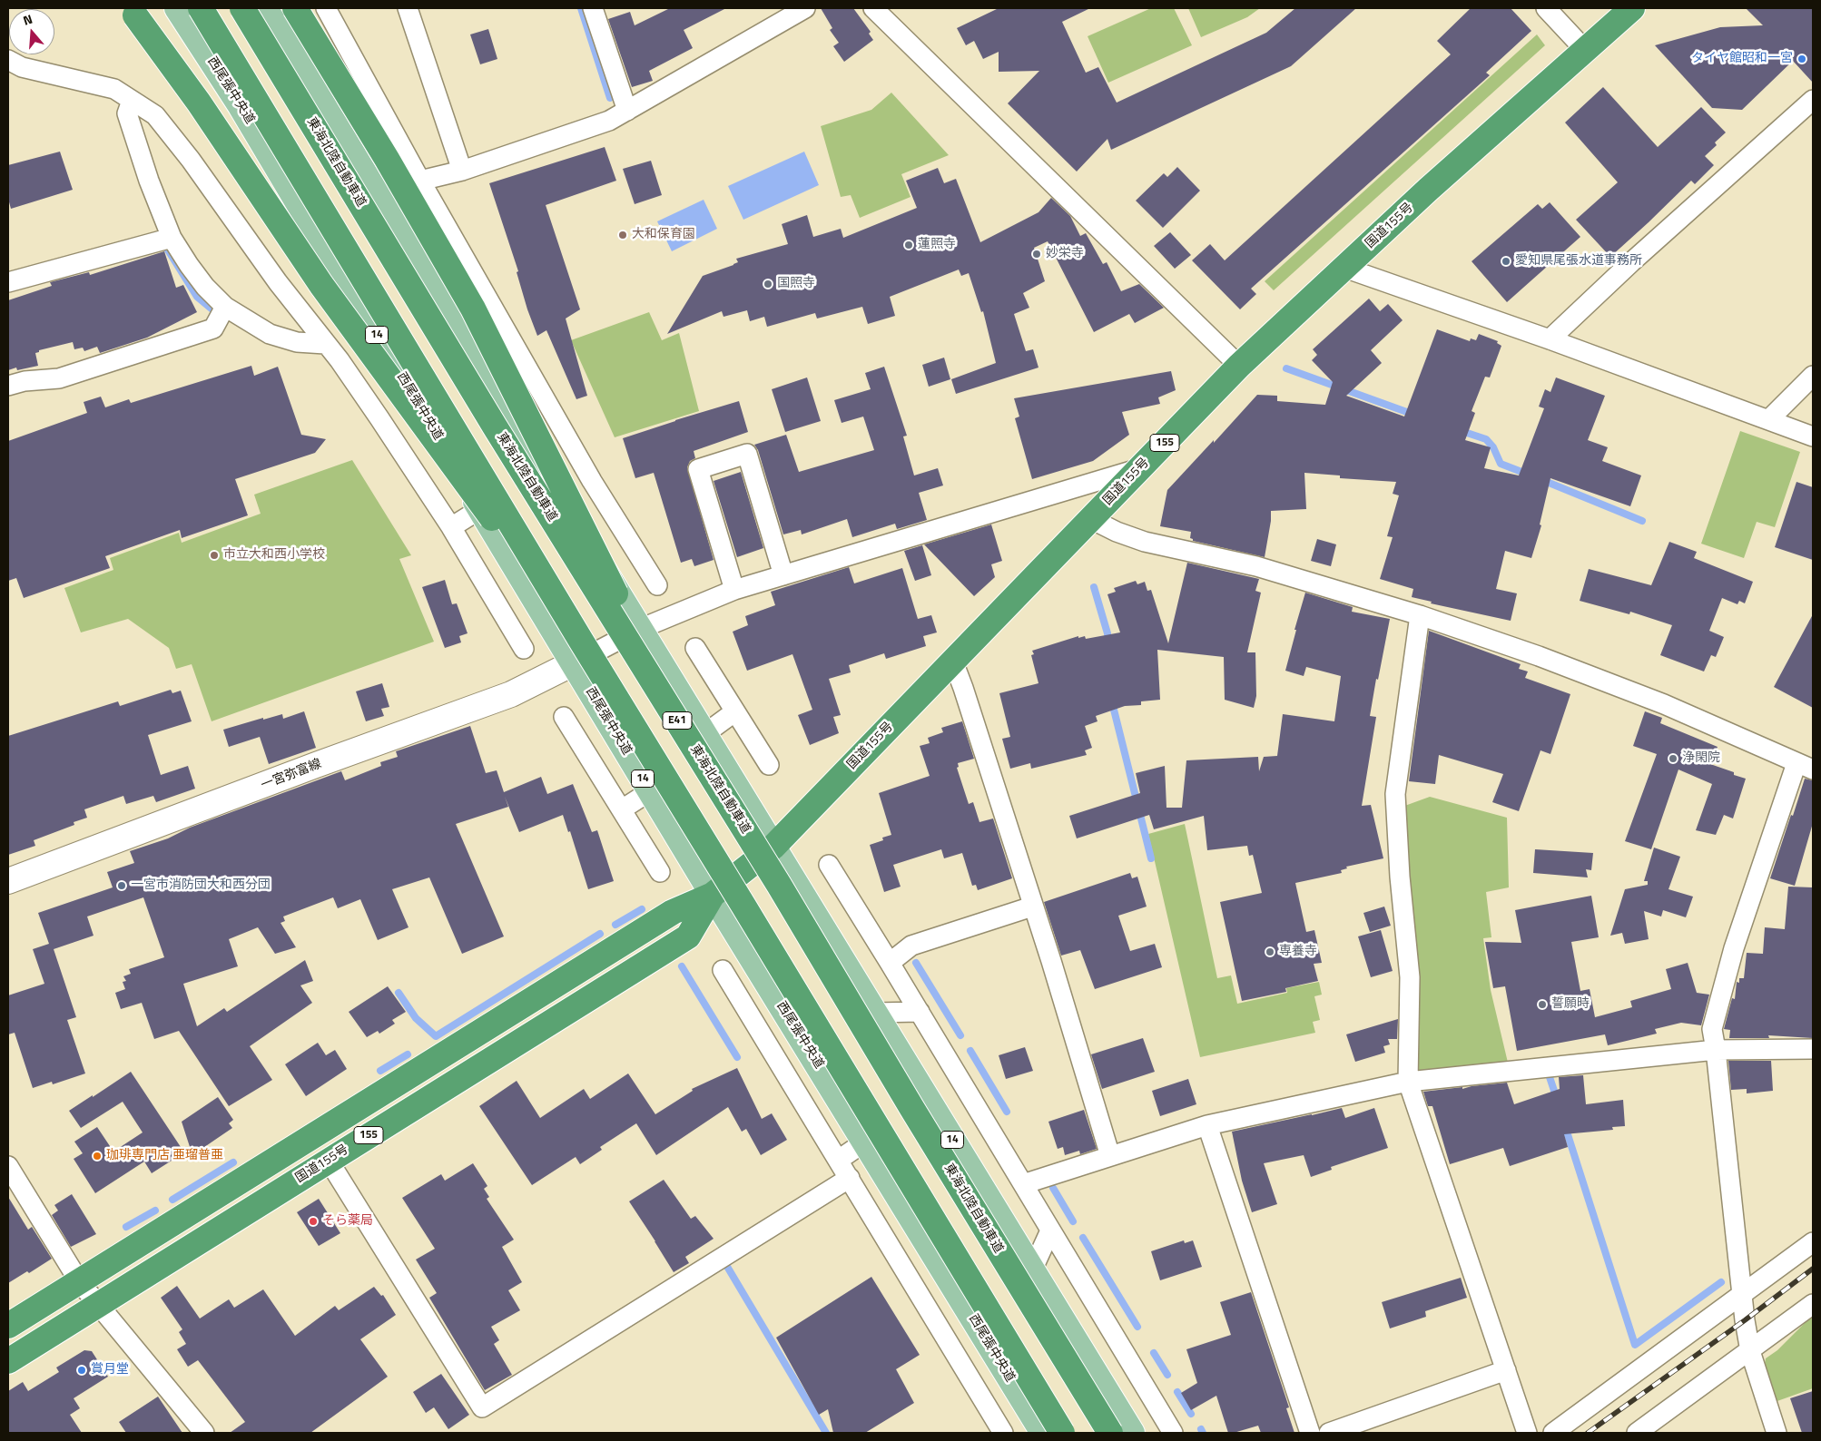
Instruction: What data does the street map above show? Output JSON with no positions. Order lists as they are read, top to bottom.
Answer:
{
  "streets": {
    "highway": [
      "東海北陸自動車道",
      "国道155号",
      "155",
      "E41"
    ],
    "main road": ["西尾張中央道", "14", "一宮弥富線"]
  },
  "crossings": [
    ["西尾張中央道", "国道155号"],
    ["西尾張中央道", "一宮弥富線"],
    ["国道155号", "14"]
  ],
  "places": [
    "タイヤ館昭和一宮",
    "大和保育園",
    "蓮照寺",
    "妙栄寺",
    "愛知県尾張水道事務所",
    "国照寺",
    "市立大和西小学校",
    "浄閑院",
    "一宮市消防団大和西分団",
    "専養寺",
    "誓願時",
    "珈琲専門店 亜瑠普亜",
    "そら薬局",
    "賞月堂"
  ],
  "north": "top"
}
